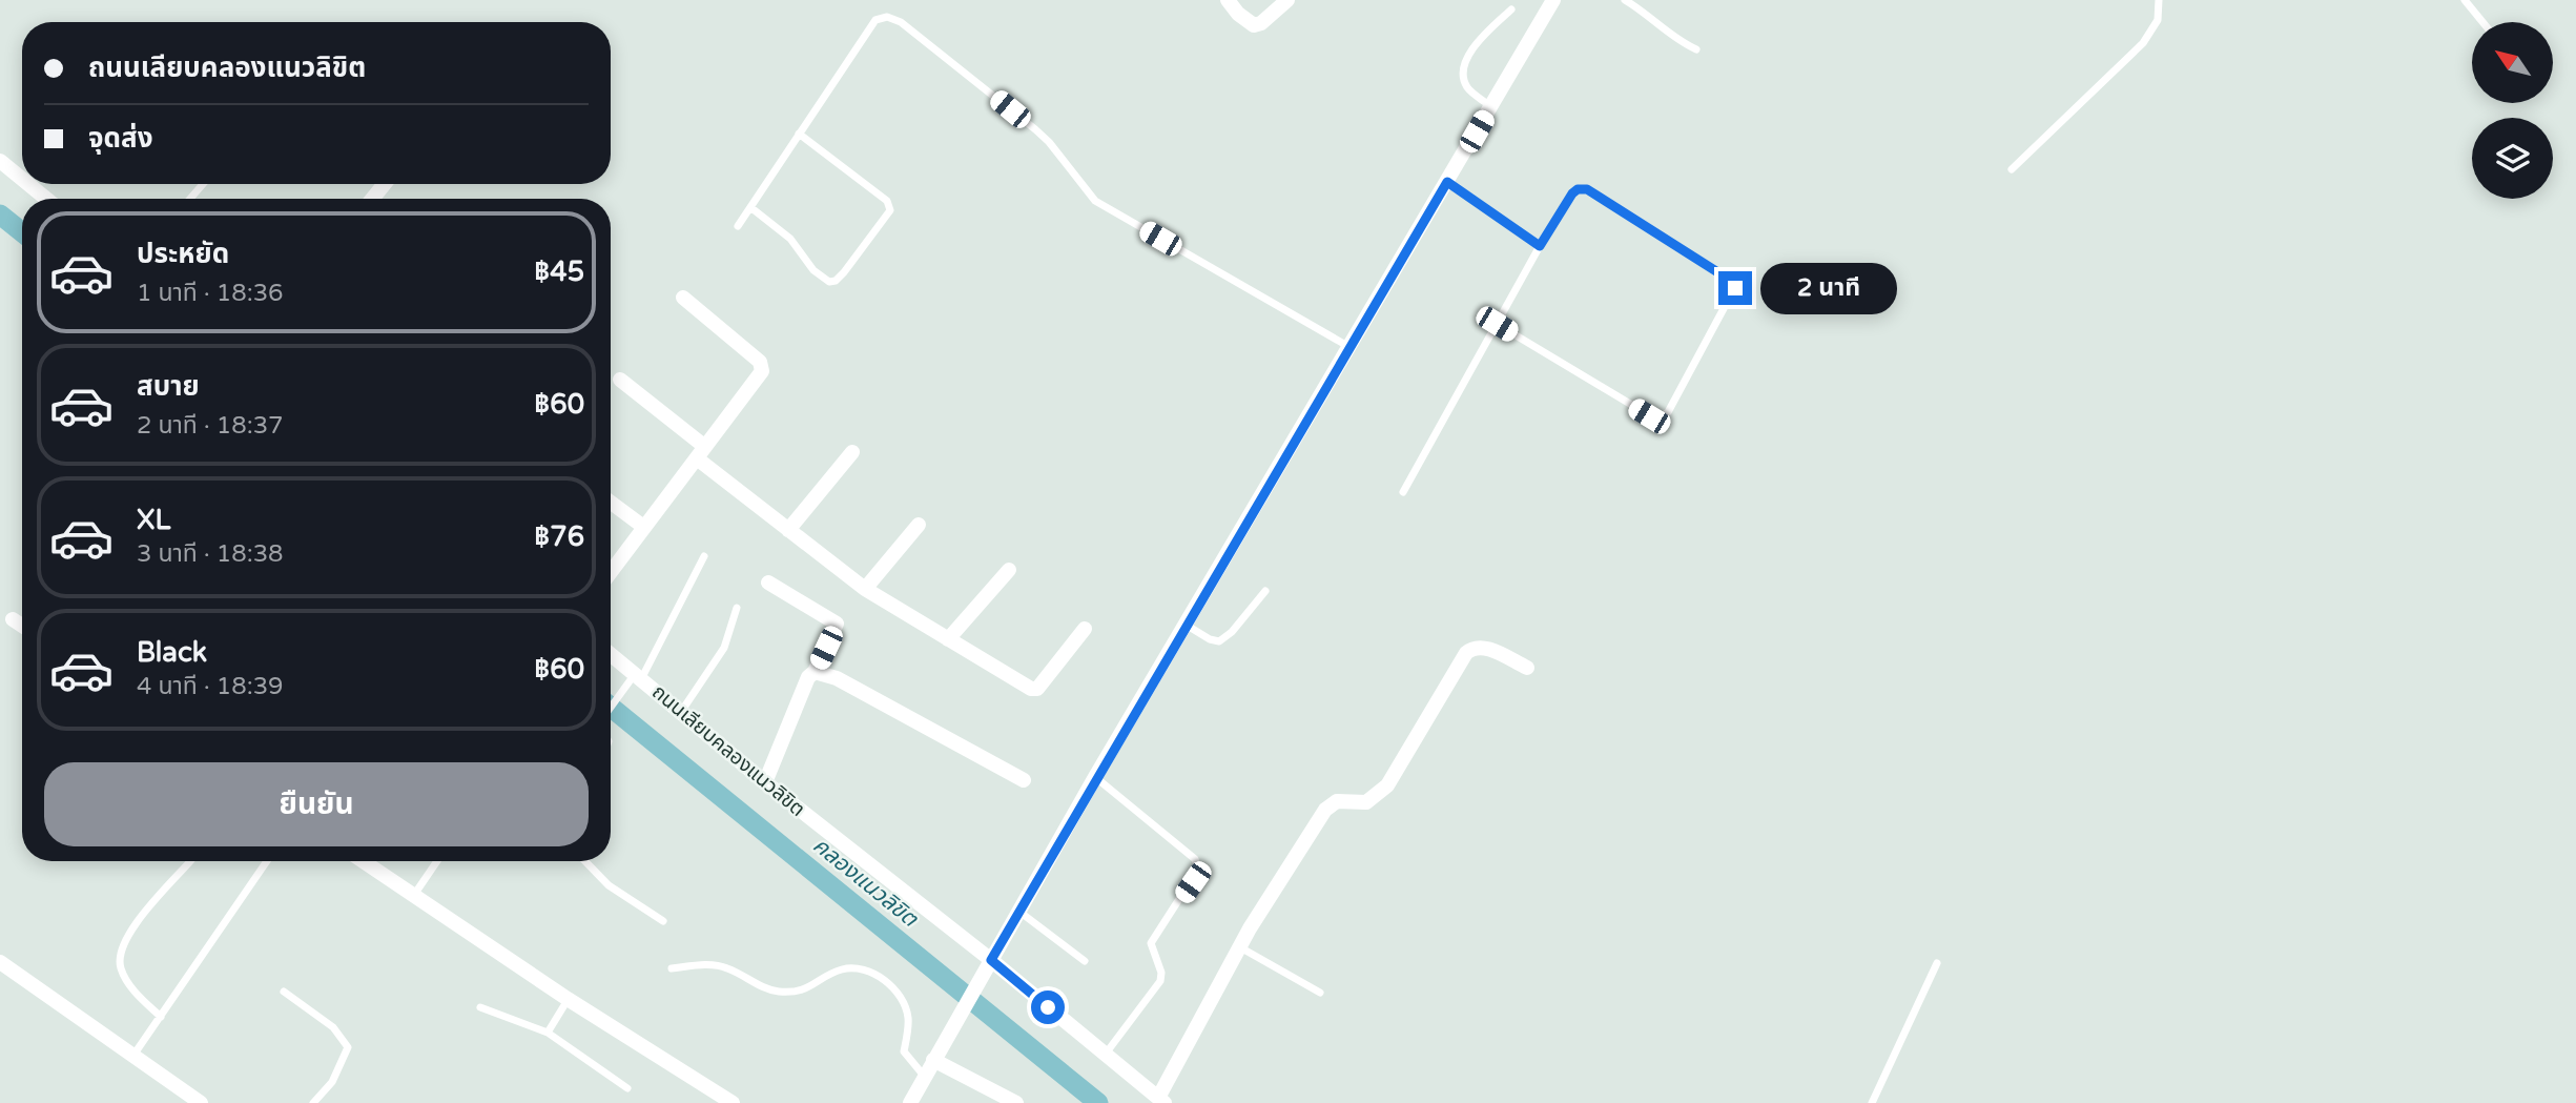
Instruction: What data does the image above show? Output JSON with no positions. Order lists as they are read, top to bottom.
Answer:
{
  "streets": {
    "street": ["ถนนเลียบคลองแนวลิขิต"]
  },
  "water": ["คลองแนวลิขิต"],
  "north": "top left",
  "page": {
    "banner": ["ถนนเลียบคลองแนวลิขิต", "จุดส่ง"],
    "list": [
      {
        "name": "ประหยัด",
        "note": "1 นาที · 18:36",
        "value": "฿45"
      },
      {
        "name": "สบาย",
        "note": "2 นาที · 18:37",
        "value": "฿60"
      },
      {
        "name": "XL",
        "note": "3 นาที · 18:38",
        "value": "฿76"
      },
      {
        "name": "Black",
        "note": "4 นาที · 18:39",
        "value": "฿60"
      }
    ],
    "bubble": "2 นาที",
    "buttons": "ยืนยัน"
  }
}
